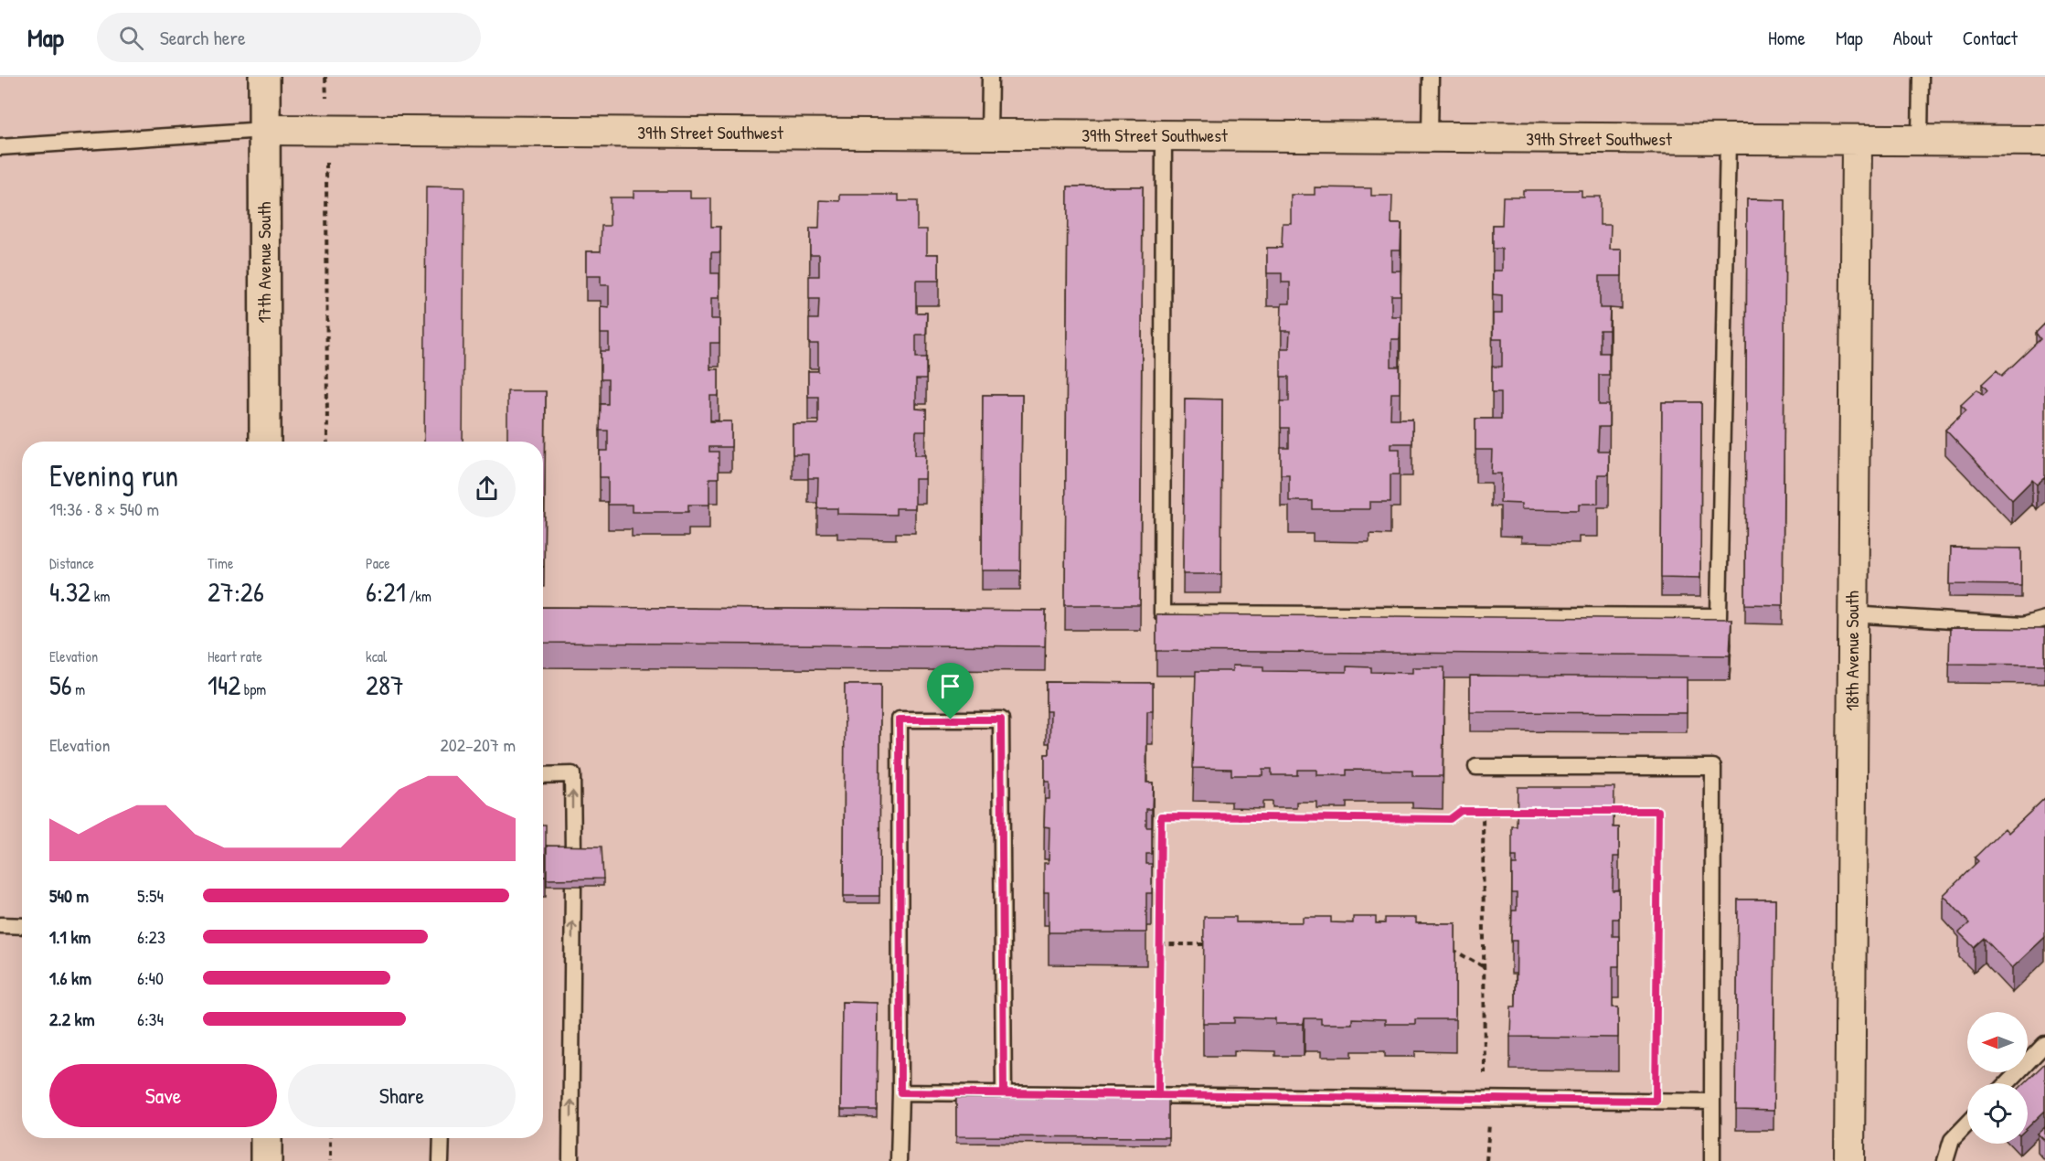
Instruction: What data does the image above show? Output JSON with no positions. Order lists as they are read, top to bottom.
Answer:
{
  "streets": {
    "street": ["39th Street Southwest", "17th Avenue South", "18th Avenue South"]
  },
  "crossings": [
    ["39th Street Southwest", "17th Avenue South"],
    ["39th Street Southwest", "18th Avenue South"]
  ],
  "north": "left",
  "page": {
    "header": "Map",
    "search": "Search here",
    "nav": [
      "Home",
      "Map",
      "About",
      "Contact"
    ],
    "heading": ["Evening run", "19:36 · 8 × 540 m"],
    "stats": [
      ["Distance", "4.32 km"],
      ["Time", "27:26"],
      ["Pace", "6:21 /km"],
      ["Elevation", "56 m"],
      ["Heart rate", "142 bpm"],
      ["kcal", "287"]
    ],
    "chart": ["Elevation", "202–207 m"],
    "list": [
      {
        "name": "540 m",
        "note": "5:54"
      },
      {
        "name": "1.1 km",
        "note": "6:23"
      },
      {
        "name": "1.6 km",
        "note": "6:40"
      },
      {
        "name": "2.2 km",
        "note": "6:34"
      }
    ],
    "buttons": ["Save", "Share"]
  }
}
